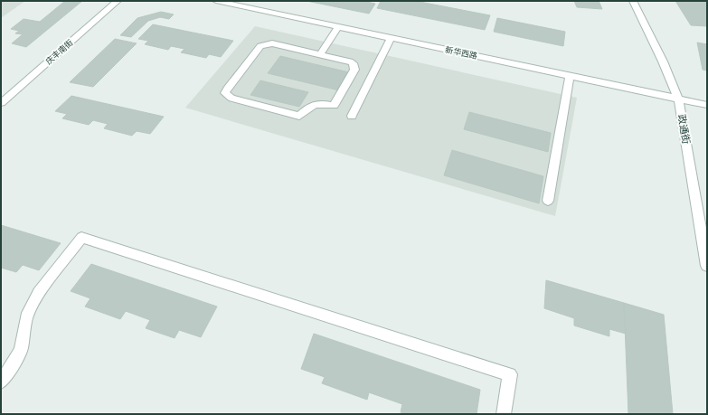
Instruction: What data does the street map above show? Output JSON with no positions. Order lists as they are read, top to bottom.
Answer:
{
  "streets": {
    "street": ["庆丰南街", "新华西路", "政通街"]
  },
  "crossings": [
    ["新华西路", "政通街"]
  ]
}
